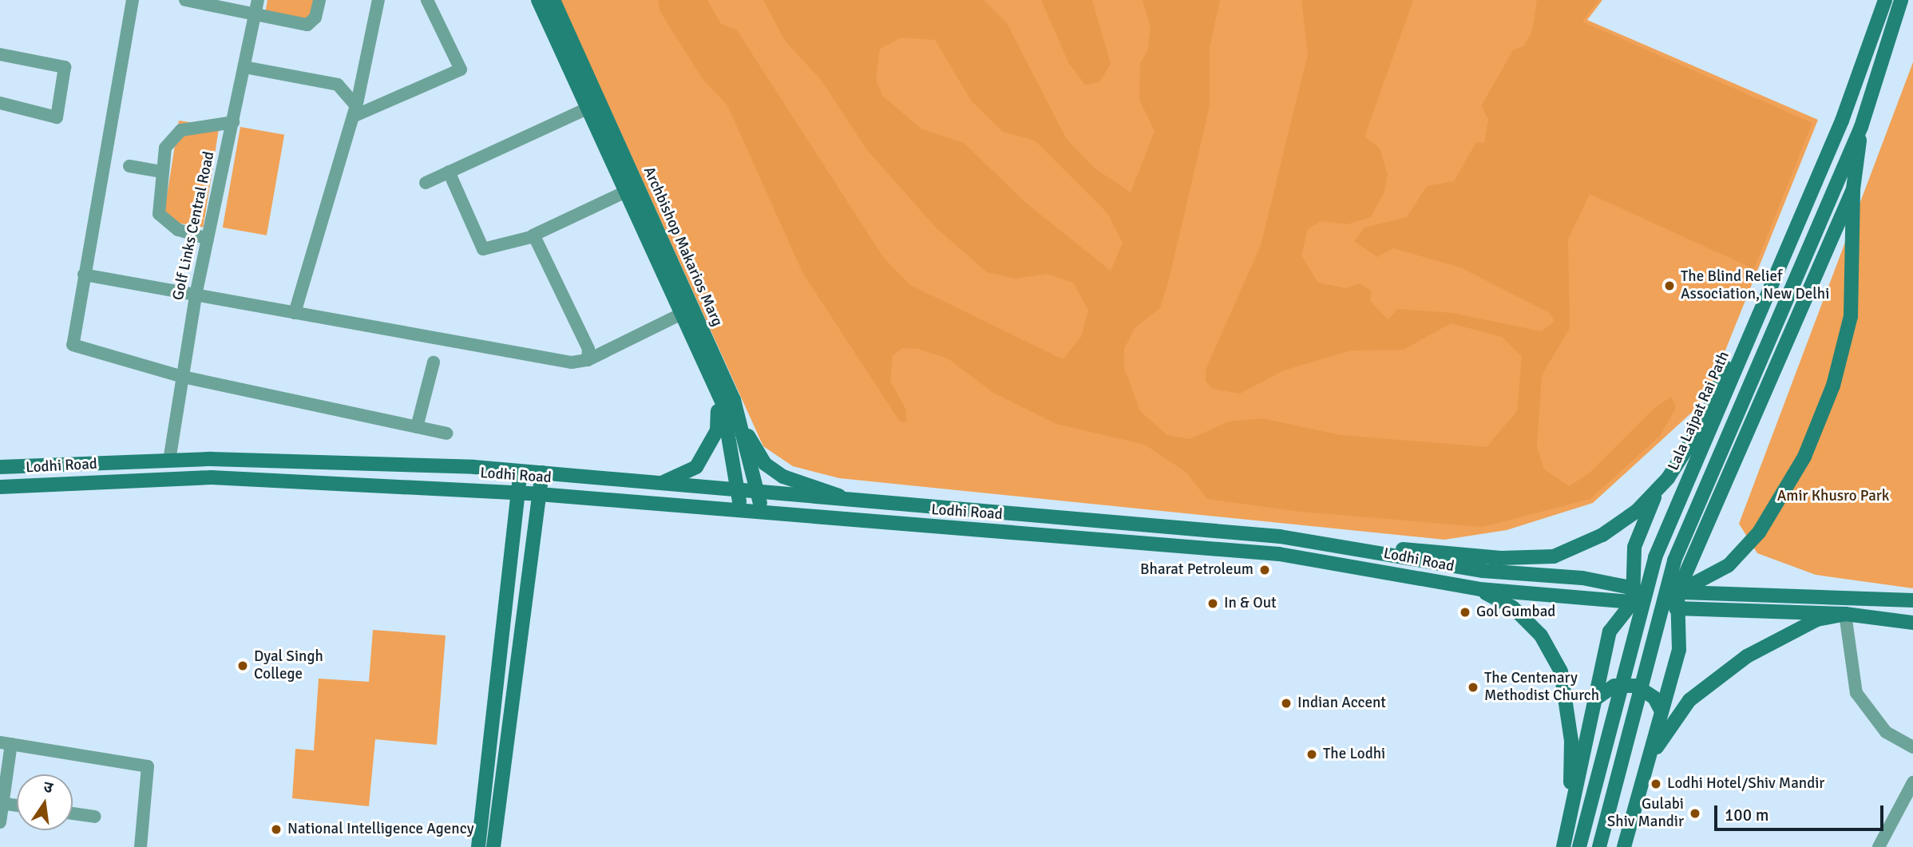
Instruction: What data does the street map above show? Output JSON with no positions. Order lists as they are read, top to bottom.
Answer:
{
  "streets": {
    "main road": ["Archbishop Makarios Marg", "Lala Lajpat Rai Path", "Lodhi Road"],
    "street": ["Golf Links Central Road"]
  },
  "crossings": [
    ["Golf Links Central Road", "Lodhi Road"],
    ["Archbishop Makarios Marg", "Lodhi Road"]
  ],
  "parks": ["Amir Khusro Park"],
  "places": [
    "The Blind Relief Association, New Delhi",
    "Bharat Petroleum",
    "In & Out",
    "Gol Gumbad",
    "Dyal Singh College",
    "The Centenary Methodist Church",
    "Indian Accent",
    "The Lodhi",
    "Lodhi Hotel/Shiv Mandir",
    "Gulabi Shiv Mandir",
    "National Intelligence Agency"
  ],
  "scale_bar": "100 m",
  "north": "top"
}
